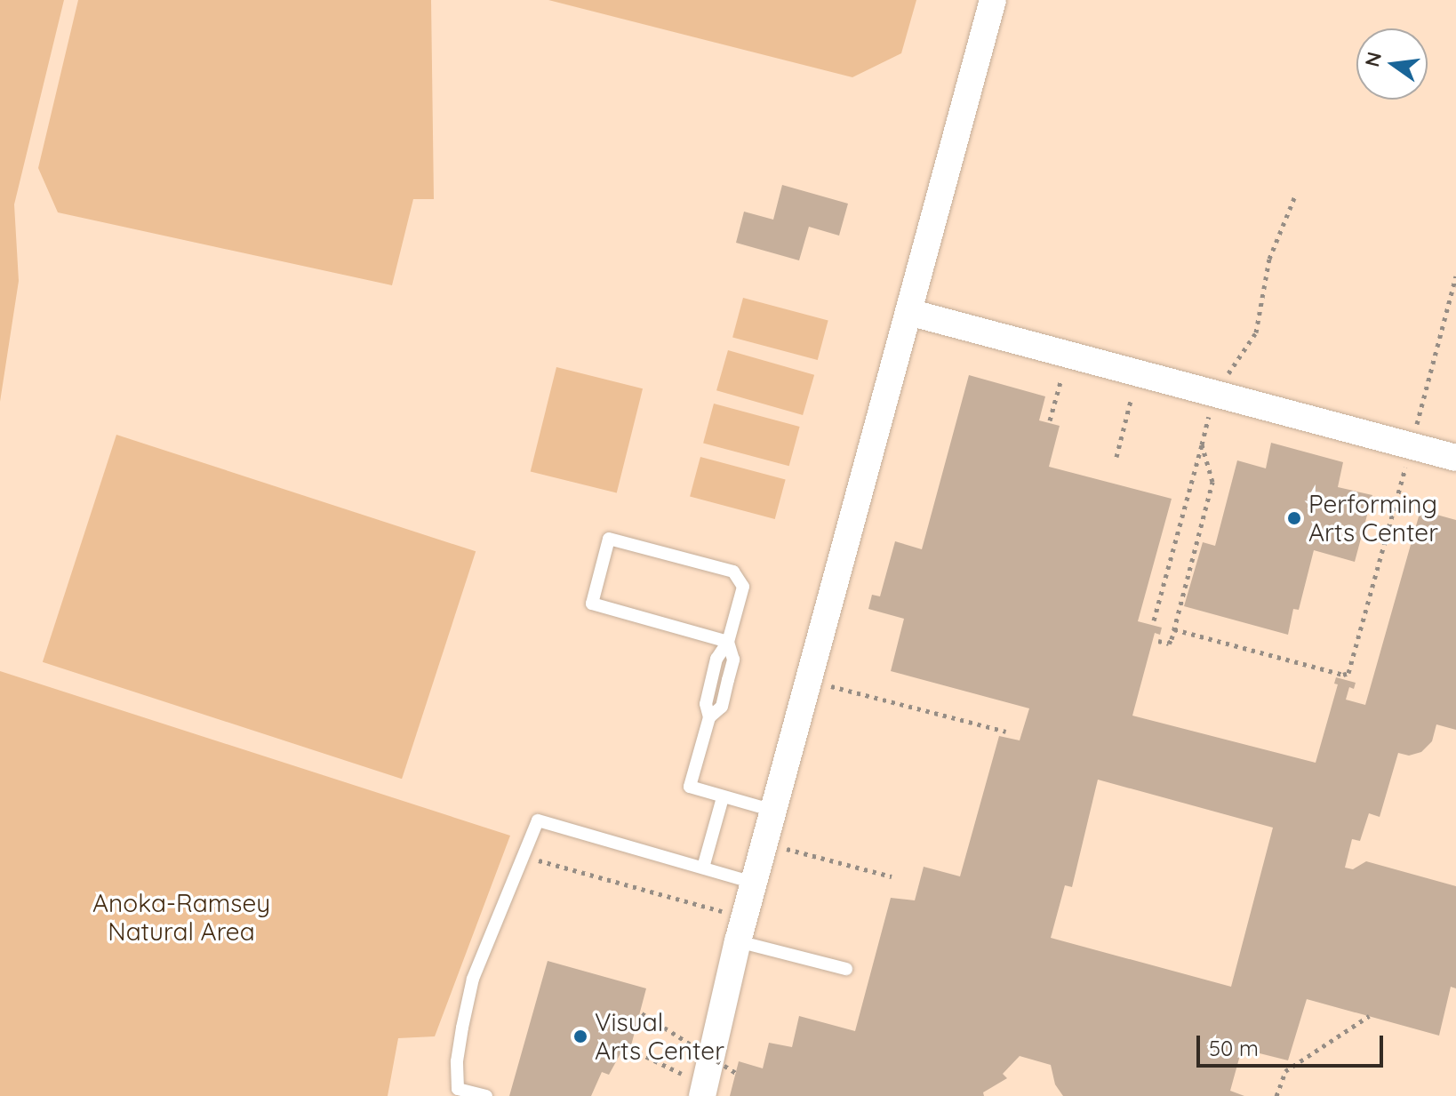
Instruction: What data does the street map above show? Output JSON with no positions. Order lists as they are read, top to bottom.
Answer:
{
  "parks": ["Anoka-Ramsey Natural Area"],
  "places": ["Performing Arts Center", "Visual Arts Center"],
  "scale_bar": "50 m",
  "north": "left"
}
